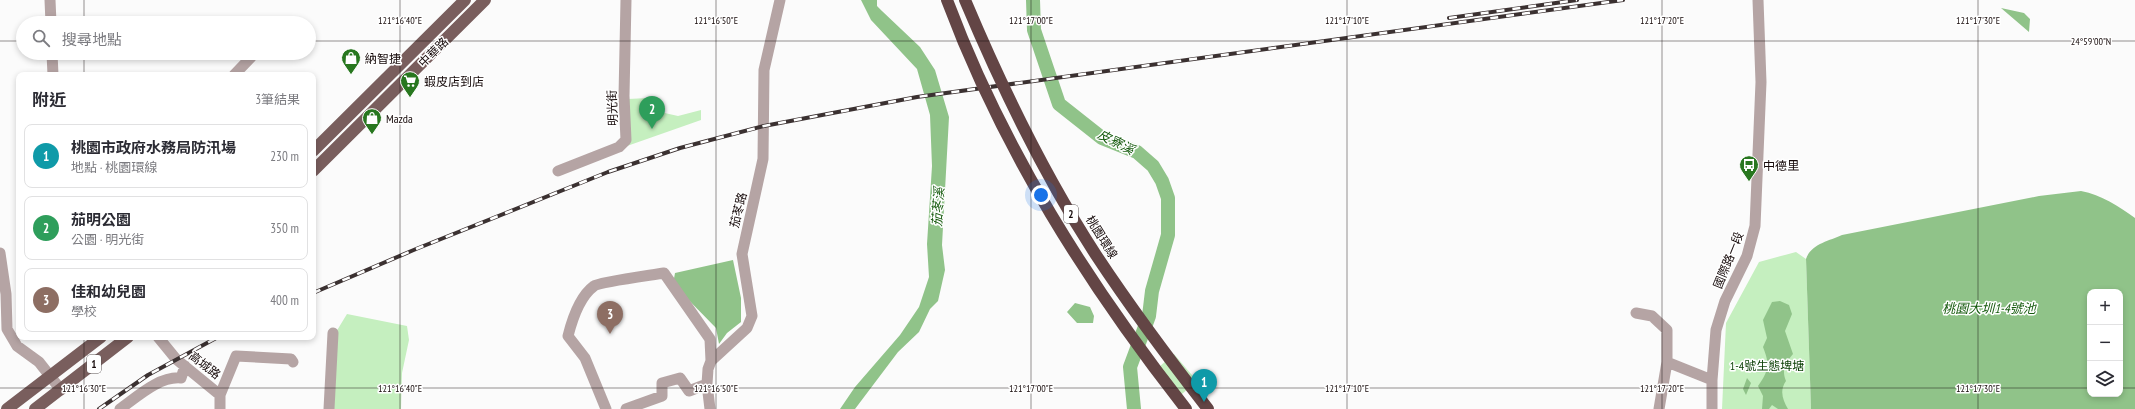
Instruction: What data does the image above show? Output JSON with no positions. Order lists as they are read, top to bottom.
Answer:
{
  "streets": {
    "highway": ["2", "桃園環線"],
    "main road": ["中華路", "1"],
    "street": [
      "明光街",
      "茄苳路",
      "國際路一段",
      "高城路"
    ]
  },
  "water": ["皮寮溪", "茄苳溪", "桃園大圳1-4號池"],
  "parks": ["1-4號生態埤塘"],
  "places": {
    "shop": ["納智捷", "Mazda"],
    "supermarket": ["蝦皮店到店"],
    "bus stop": ["中德里"]
  },
  "page": {
    "search": "搜尋地點",
    "heading": ["附近", "3筆結果"],
    "pins": ["2", "3", "1"],
    "list": [
      {
        "mark": "1",
        "name": "桃園市政府水務局防汛場",
        "note": "地點 · 桃園環線",
        "value": "230 m"
      },
      {
        "mark": "2",
        "name": "茄明公園",
        "note": "公園 · 明光街",
        "value": "350 m"
      },
      {
        "mark": "3",
        "name": "佳和幼兒園",
        "note": "學校",
        "value": "400 m"
      }
    ],
    "map_buttons": ["+", "−"]
  },
  "coordinates": [
    "121°16'40\"E",
    "121°16'50\"E",
    "121°17'00\"E",
    "121°17'10\"E",
    "121°17'20\"E",
    "121°17'30\"E",
    "24°59'00\"N",
    "121°16'30\"E"
  ]
}
